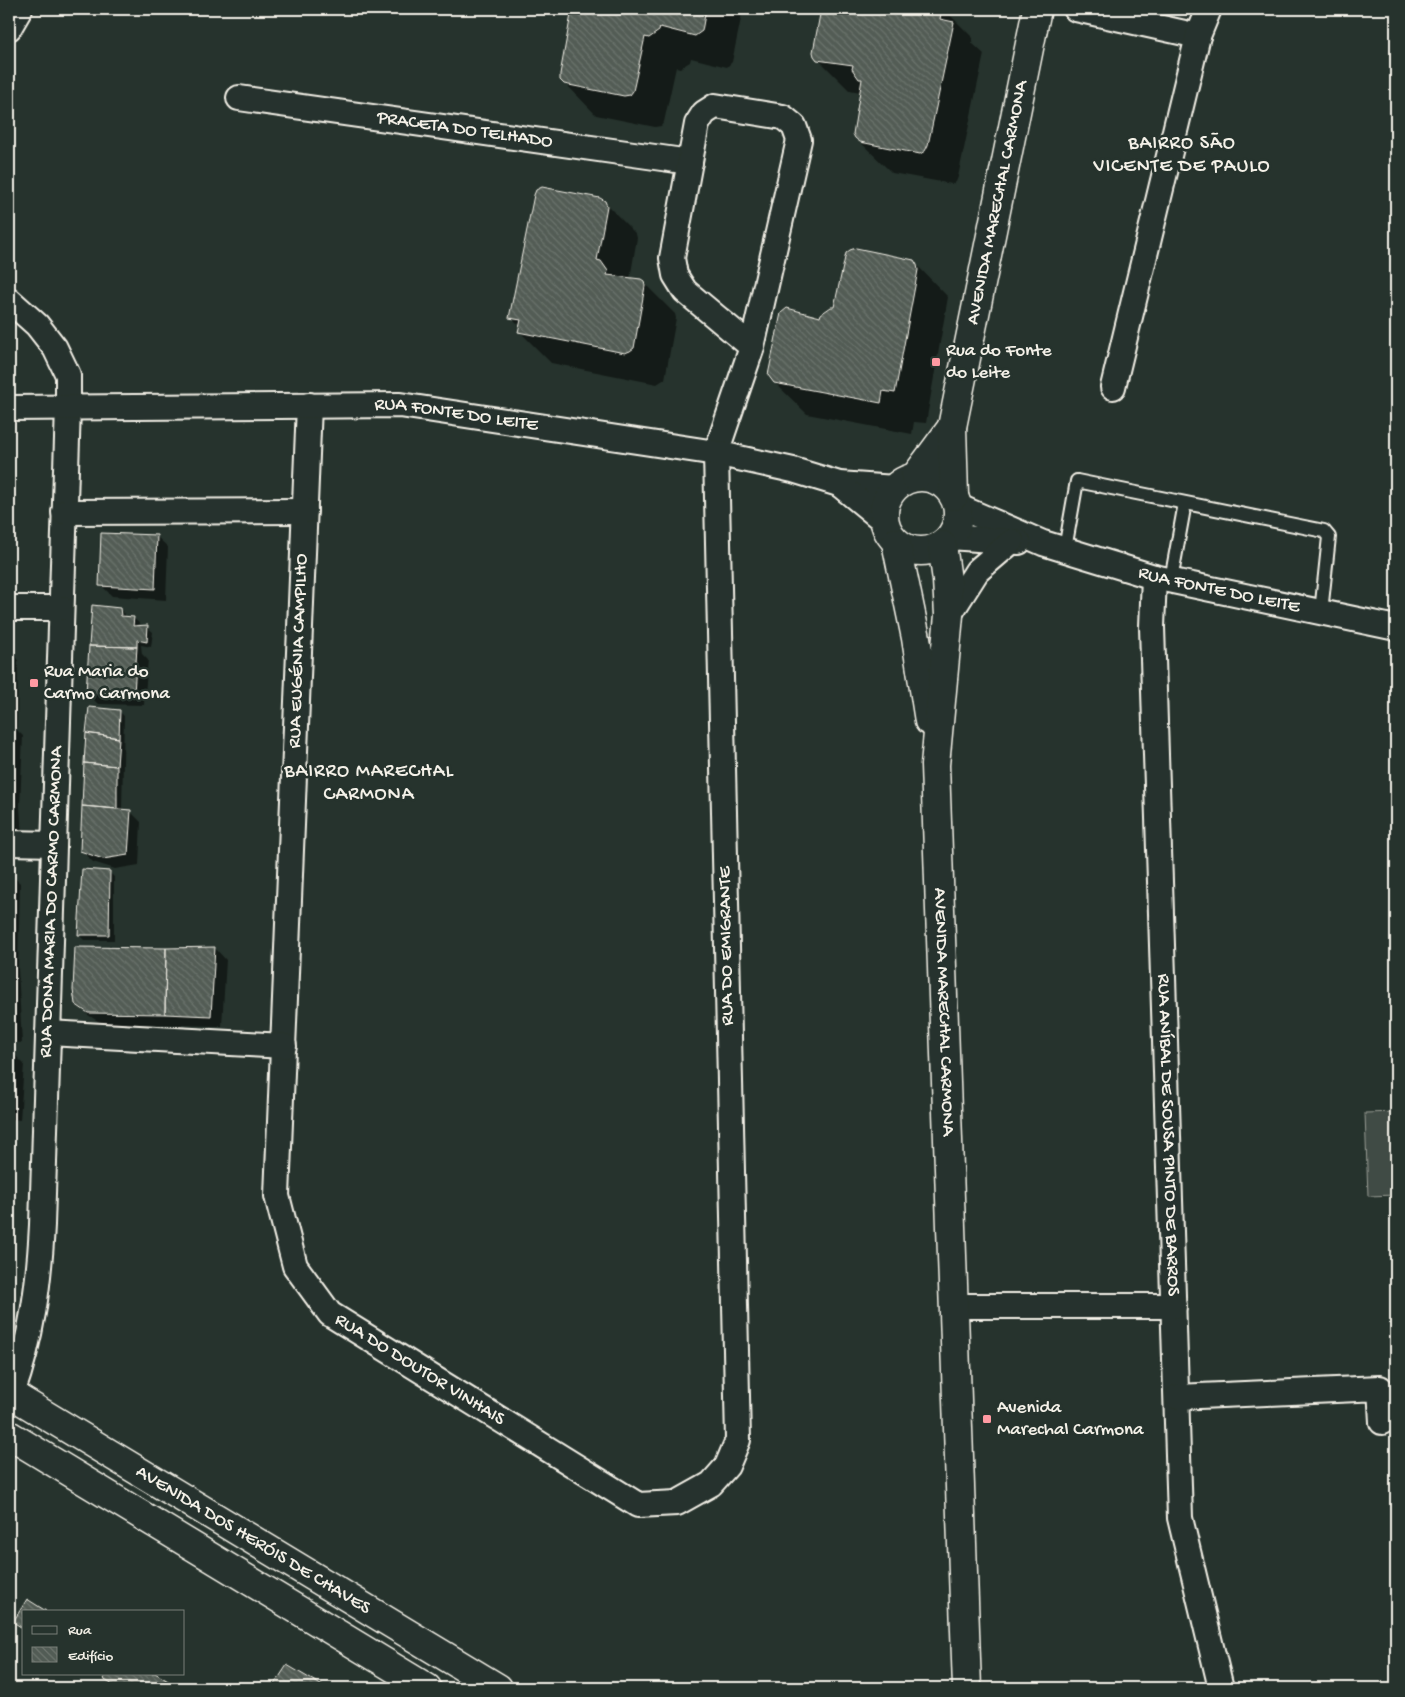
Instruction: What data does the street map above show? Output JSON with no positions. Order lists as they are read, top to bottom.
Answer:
{
  "streets": {
    "street": [
      "PRACETA DO TELHADO",
      "AVENIDA MARECHAL CARMONA",
      "RUA FONTE DO LEITE",
      "RUA EUGÉNIA CAMPILHO",
      "RUA DONA MARIA DO CARMO CARMONA",
      "RUA DO EMIGRANTE",
      "RUA ANÍBAL DE SOUSA PINTO DE BARROS",
      "RUA DO DOUTOR VINHAIS",
      "AVENIDA DOS HERÓIS DE CHAVES"
    ]
  },
  "crossings": [
    ["RUA FONTE DO LEITE", "RUA EUGÉNIA CAMPILHO"],
    ["RUA FONTE DO LEITE", "RUA DONA MARIA DO CARMO CARMONA"],
    ["RUA FONTE DO LEITE", "RUA DO EMIGRANTE"],
    ["RUA FONTE DO LEITE", "RUA ANÍBAL DE SOUSA PINTO DE BARROS"],
    ["RUA EUGÉNIA CAMPILHO", "RUA DO DOUTOR VINHAIS"],
    ["RUA DONA MARIA DO CARMO CARMONA", "AVENIDA DOS HERÓIS DE CHAVES"],
    ["RUA DO EMIGRANTE", "RUA DO DOUTOR VINHAIS"]
  ],
  "districts": ["BAIRRO SÃO VICENTE DE PAULO", "BAIRRO MARECHAL CARMONA"],
  "places": {
    "transit": ["Rua do Fonte do Leite", "Rua Maria do Carmo Carmona", "Avenida Marechal Carmona"]
  },
  "legend": ["Rua", "Edifício"]
}
